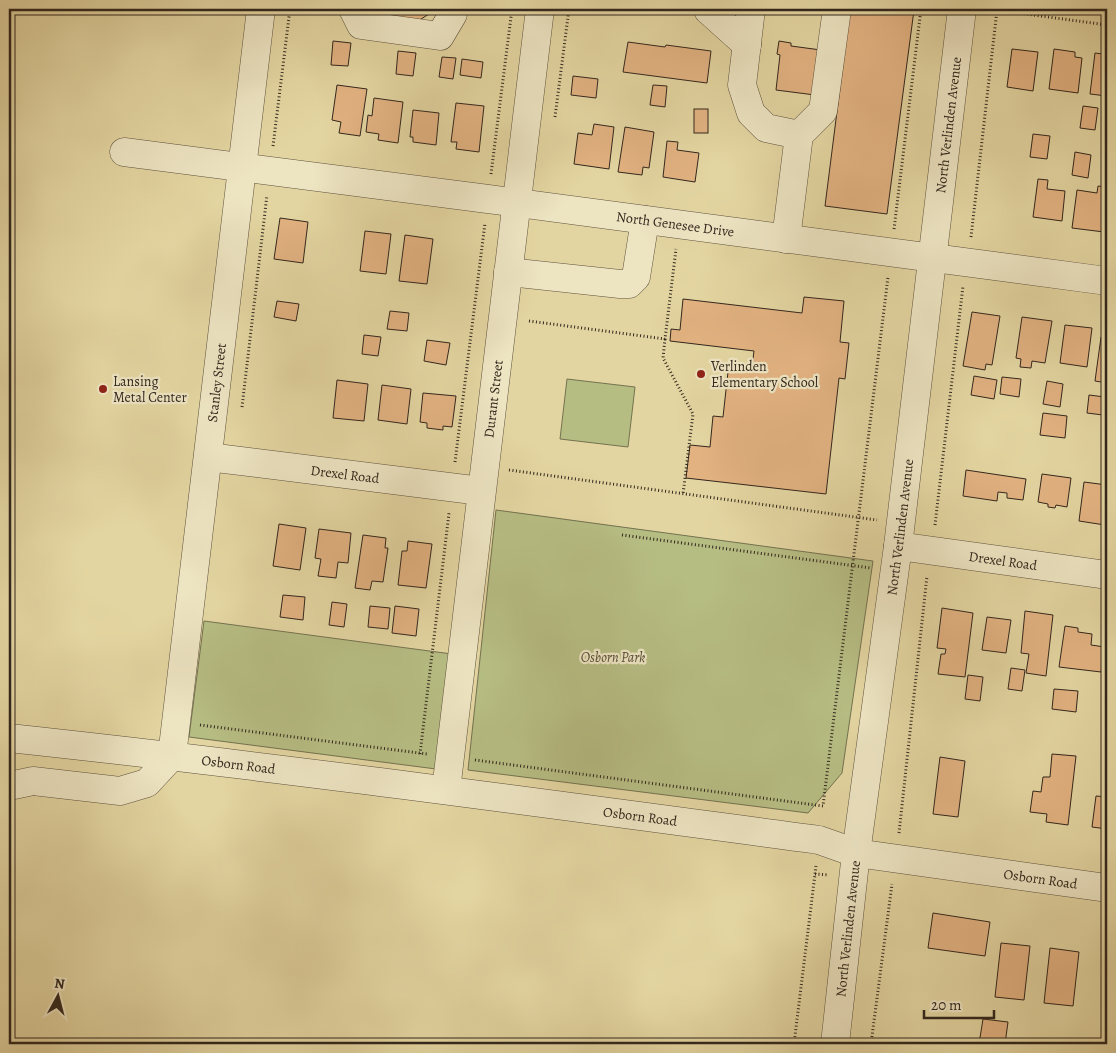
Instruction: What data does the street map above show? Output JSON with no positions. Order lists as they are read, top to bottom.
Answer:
{
  "streets": {
    "street": [
      "North Verlinden Avenue",
      "North Genesee Drive",
      "Stanley Street",
      "Durant Street",
      "Drexel Road",
      "Osborn Road"
    ]
  },
  "crossings": [
    ["North Verlinden Avenue", "North Genesee Drive"],
    ["North Verlinden Avenue", "Drexel Road"],
    ["North Verlinden Avenue", "Osborn Road"],
    ["North Genesee Drive", "Stanley Street"],
    ["North Genesee Drive", "Durant Street"],
    ["Stanley Street", "Drexel Road"],
    ["Stanley Street", "Osborn Road"],
    ["Durant Street", "Drexel Road"],
    ["Durant Street", "Osborn Road"]
  ],
  "parks": ["Osborn Park"],
  "places": ["Verlinden Elementary School", "Lansing Metal Center"],
  "scale_bar": "20 m",
  "north": "top"
}
